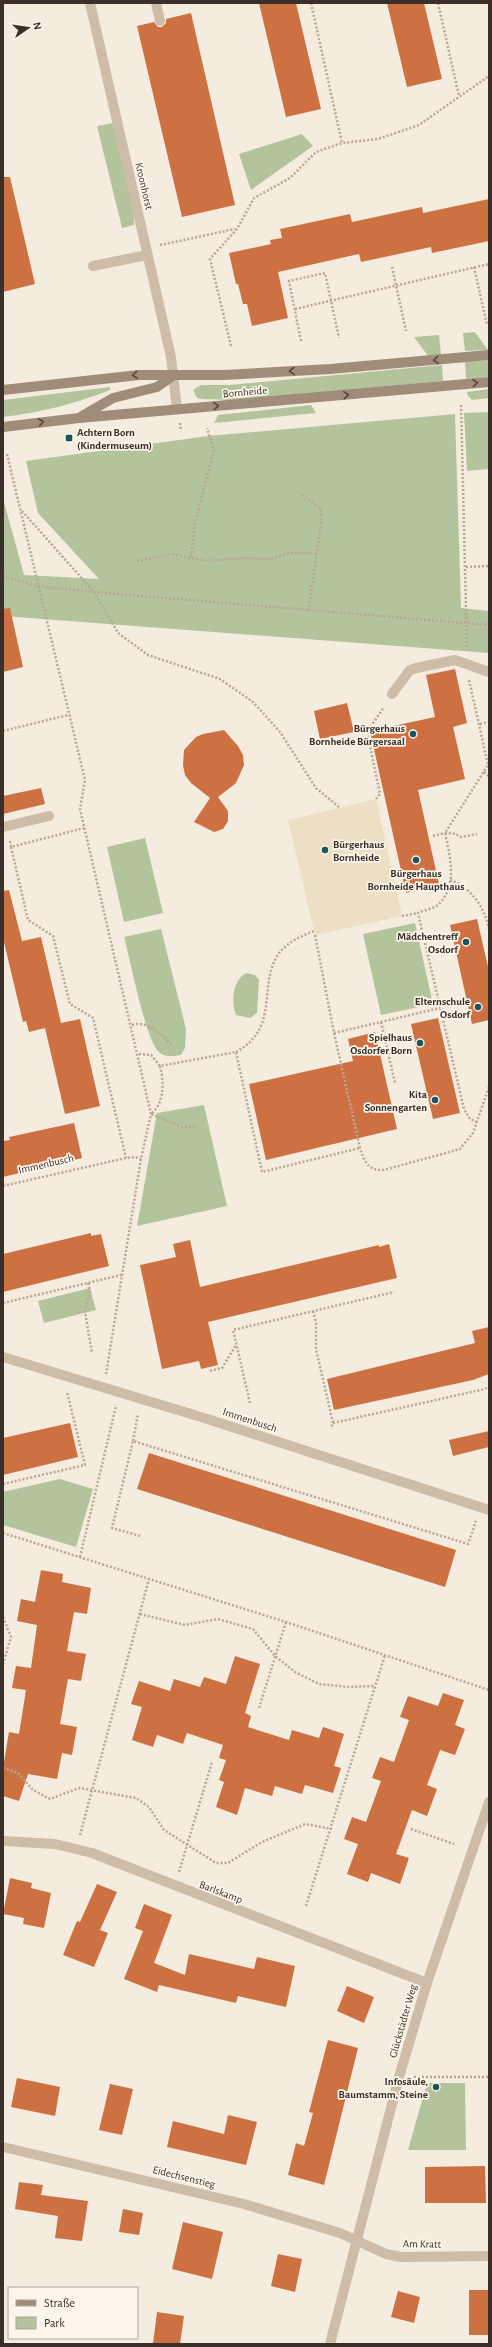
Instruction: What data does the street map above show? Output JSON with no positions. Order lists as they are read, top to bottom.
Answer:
{
  "streets": {
    "street": [
      "Kroonhorst",
      "Bornheide",
      "Immenbusch",
      "Barlskamp",
      "Glückstädter Weg",
      "Eidechsenstieg",
      "Am Kratt"
    ]
  },
  "crossings": [
    ["Kroonhorst", "Bornheide"],
    ["Barlskamp", "Glückstädter Weg"],
    ["Glückstädter Weg", "Eidechsenstieg"],
    ["Glückstädter Weg", "Am Kratt"],
    ["Eidechsenstieg", "Am Kratt"]
  ],
  "places": {
    "transit": ["Achtern Born (Kindermuseum)"],
    "other": [
      "Bürgerhaus Bornheide Bürgersaal",
      "Bürgerhaus Bornheide",
      "Bürgerhaus Bornheide Haupthaus",
      "Mädchentreff Osdorf",
      "Elternschule Osdorf",
      "Spielhaus Osdorfer Born",
      "Kita Sonnengarten",
      "Infosäule, Baumstamm, Steine"
    ]
  },
  "legend": ["Straße", "Park"],
  "north": "right"
}
